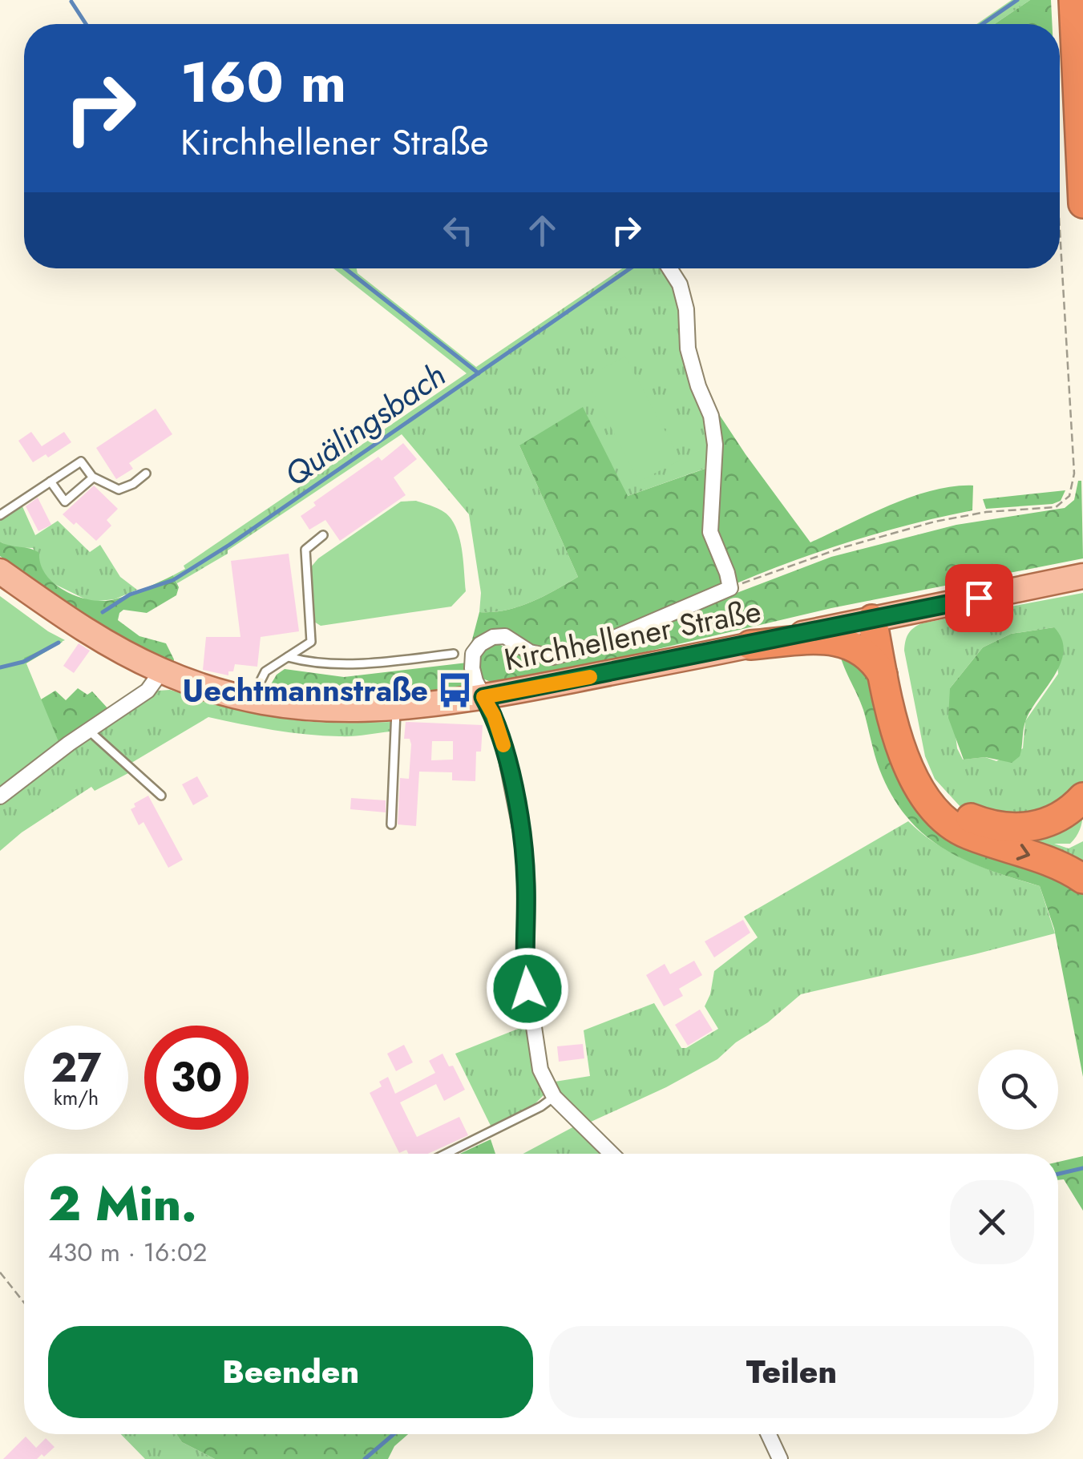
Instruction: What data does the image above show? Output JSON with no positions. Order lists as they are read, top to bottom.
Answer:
{
  "streets": {
    "main road": ["Kirchhellener Straße"]
  },
  "water": ["Quälingsbach"],
  "places": {
    "bus stop": ["Uechtmannstraße"]
  },
  "page": {
    "turn": ["160 m", "Kirchhellener Straße"],
    "speed": "27 km/h",
    "limit": "30",
    "heading": ["2 Min.", "430 m · 16:02"],
    "buttons": ["Beenden", "Teilen"]
  }
}
